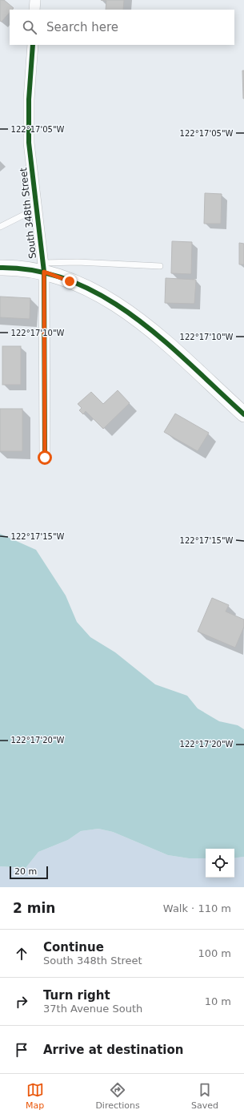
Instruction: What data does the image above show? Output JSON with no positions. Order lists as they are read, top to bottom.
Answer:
{
  "streets": {
    "street": ["South 348th Street"]
  },
  "scale_bar": "20 m",
  "page": {
    "search": "Search here",
    "scale": "20 m",
    "heading": ["2 min", "Walk · 110 m"],
    "list": [
      ["Continue", "South 348th Street", "100 m"],
      ["Turn right", "37th Avenue South", "10 m"],
      "Arrive at destination"
    ],
    "nav": ["Map", "Directions", "Saved"]
  },
  "coordinates": [
    "122°17'05\"W",
    "122°17'10\"W",
    "122°17'15\"W",
    "122°17'20\"W"
  ]
}
